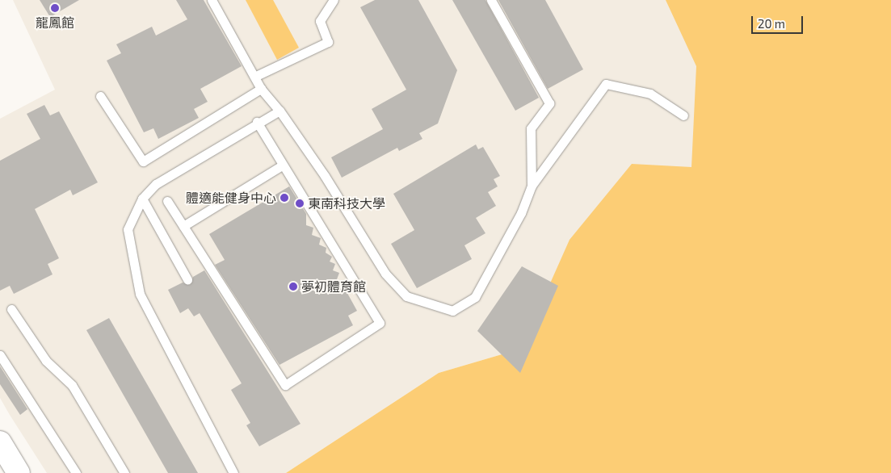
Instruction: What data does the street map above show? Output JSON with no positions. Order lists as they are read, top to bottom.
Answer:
{
  "places": [
    "龍鳳館",
    "體適能健身中心",
    "東南科技大學",
    "夢初體育館"
  ],
  "scale_bar": "20 m"
}
